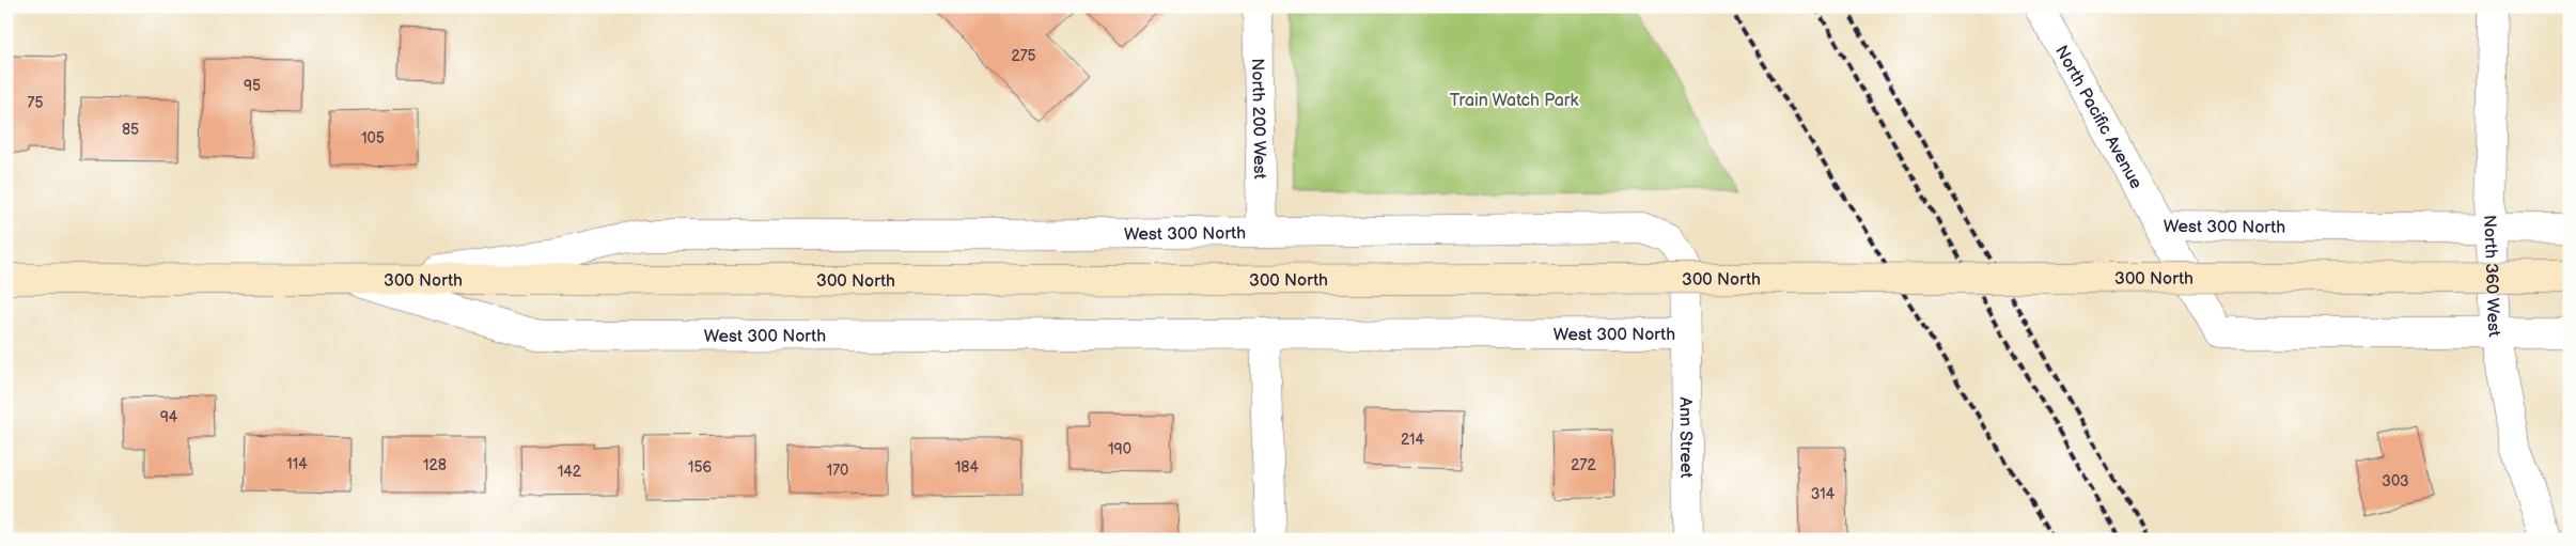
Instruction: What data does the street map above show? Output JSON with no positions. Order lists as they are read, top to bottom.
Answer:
{
  "streets": {
    "main road": ["300 North"],
    "street": [
      "North Pacific Avenue",
      "North 200 West",
      "West 300 North",
      "North 360 West",
      "Ann Street"
    ]
  },
  "crossings": [
    ["North Pacific Avenue", "West 300 North"],
    ["North 200 West", "West 300 North"],
    ["West 300 North", "North 360 West"],
    ["West 300 North", "300 North"],
    ["West 300 North", "Ann Street"]
  ],
  "parks": ["Train Watch Park"],
  "house_numbers": [
    "275",
    "95",
    "75",
    "85",
    "105",
    "94",
    "214",
    "190",
    "114",
    "128",
    "272",
    "156",
    "184",
    "170",
    "142",
    "303",
    "314"
  ]
}
